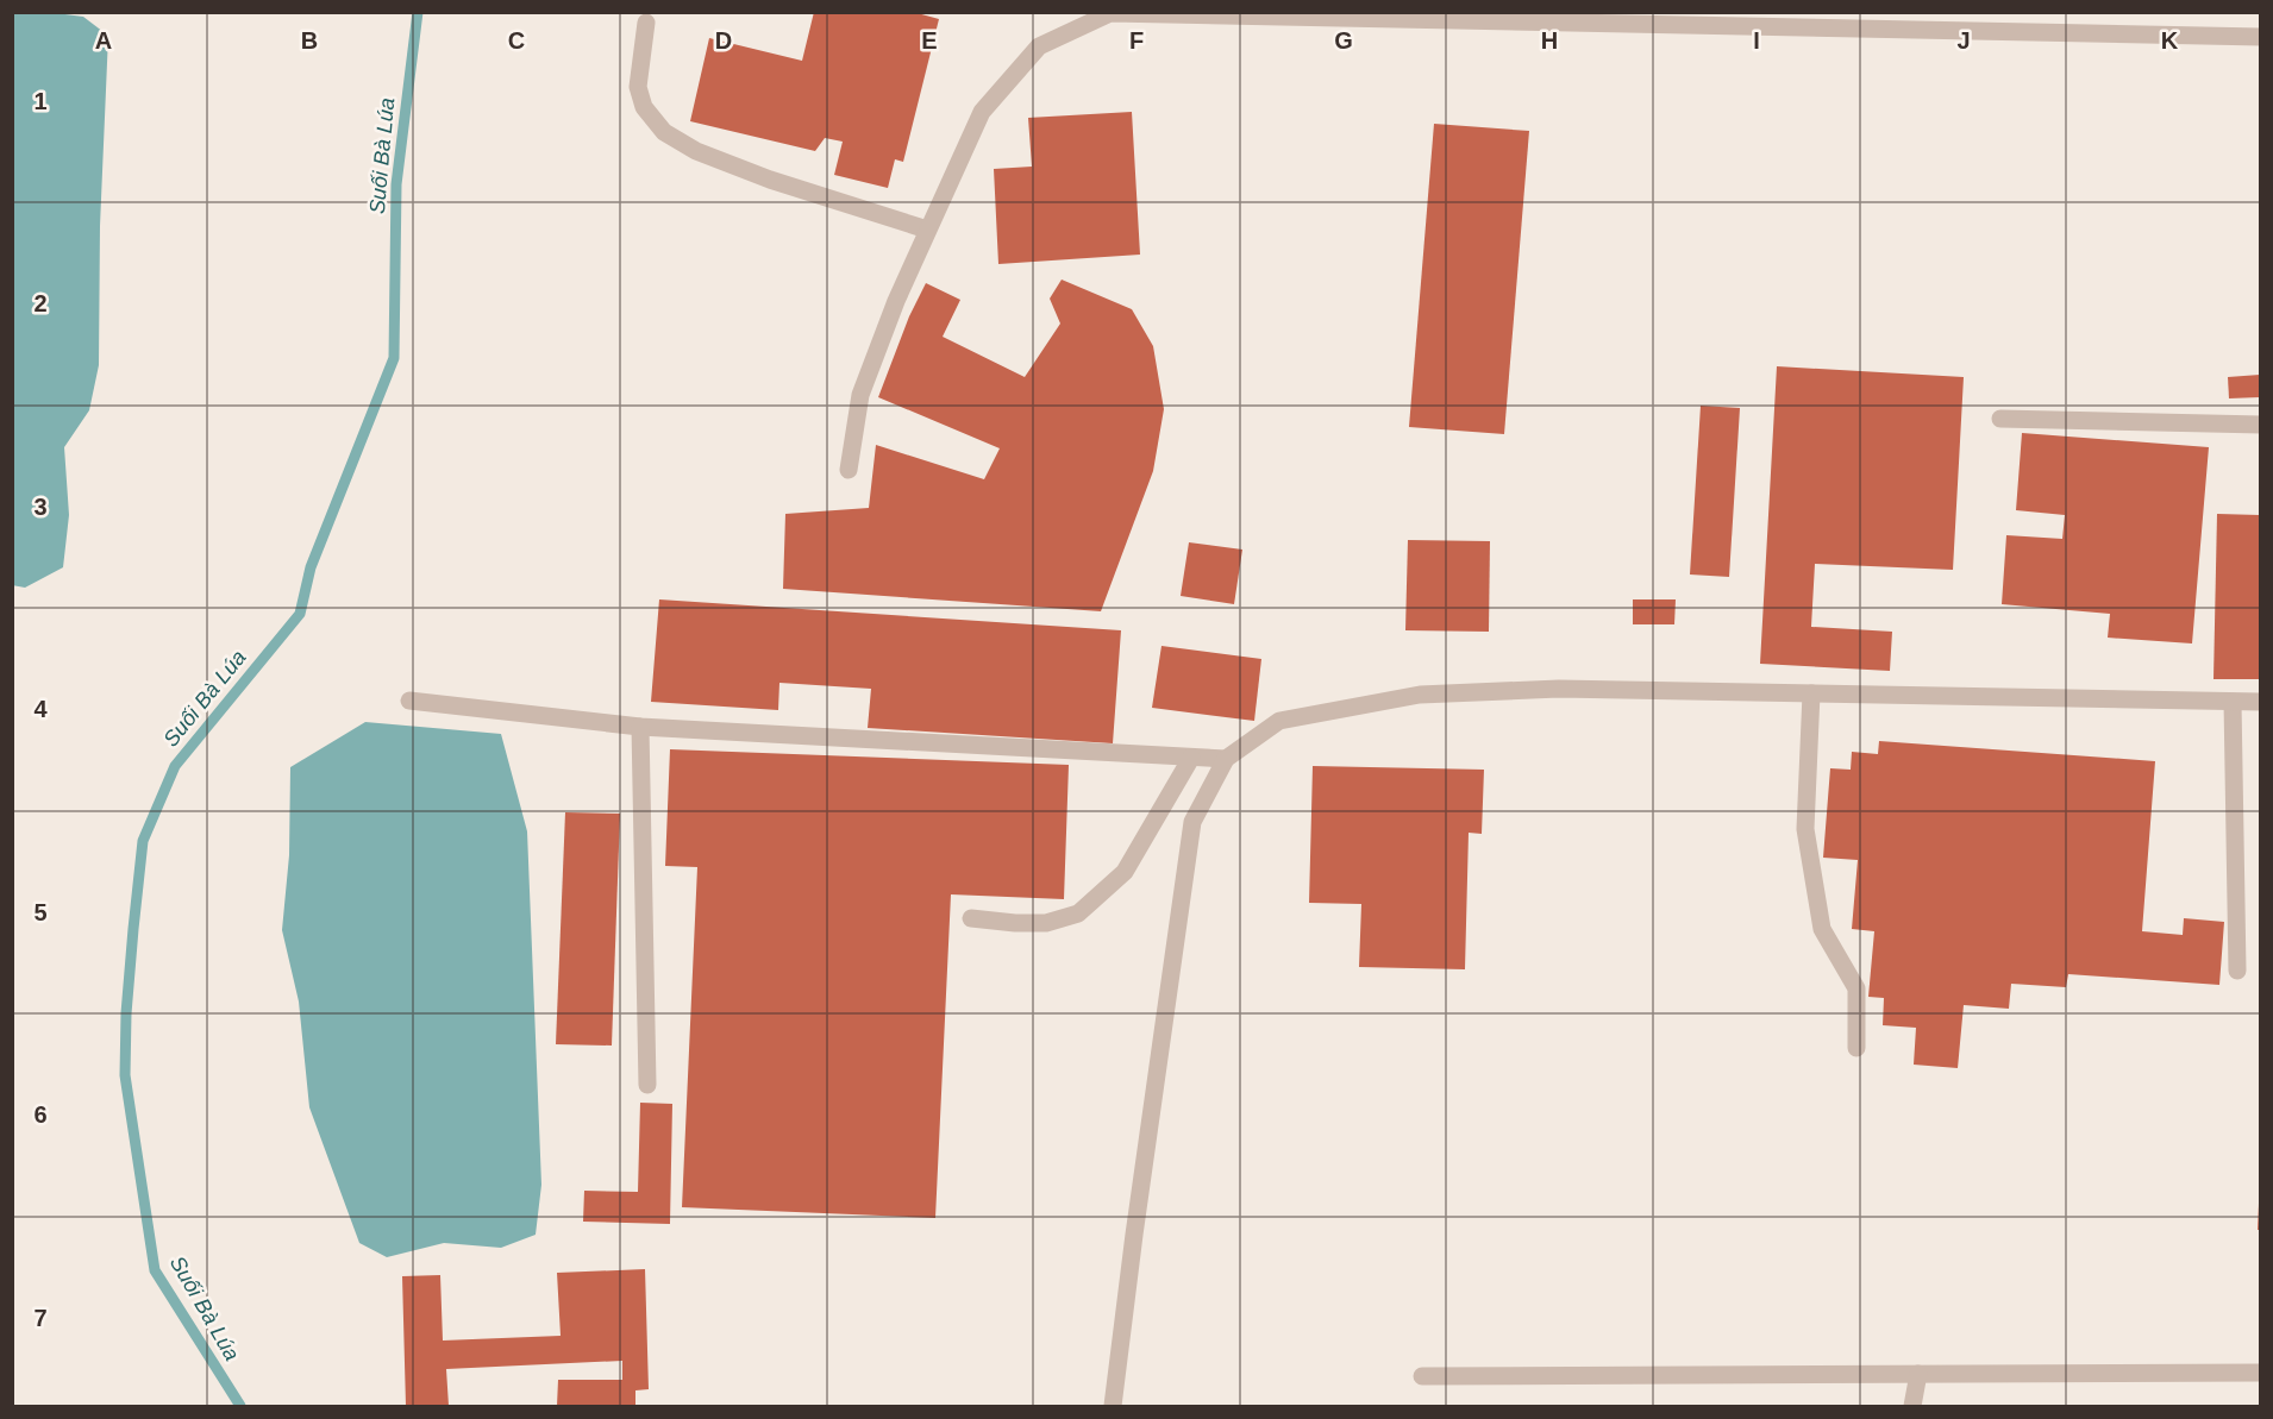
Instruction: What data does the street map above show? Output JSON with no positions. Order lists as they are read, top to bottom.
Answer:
{
  "water": ["Suối Bà Lúa"],
  "grid": {
    "columns": [
      "A",
      "B",
      "C",
      "D",
      "E",
      "F",
      "G",
      "H",
      "I",
      "J",
      "K"
    ],
    "rows": [
      "1",
      "2",
      "3",
      "4",
      "5",
      "6",
      "7"
    ]
  }
}
